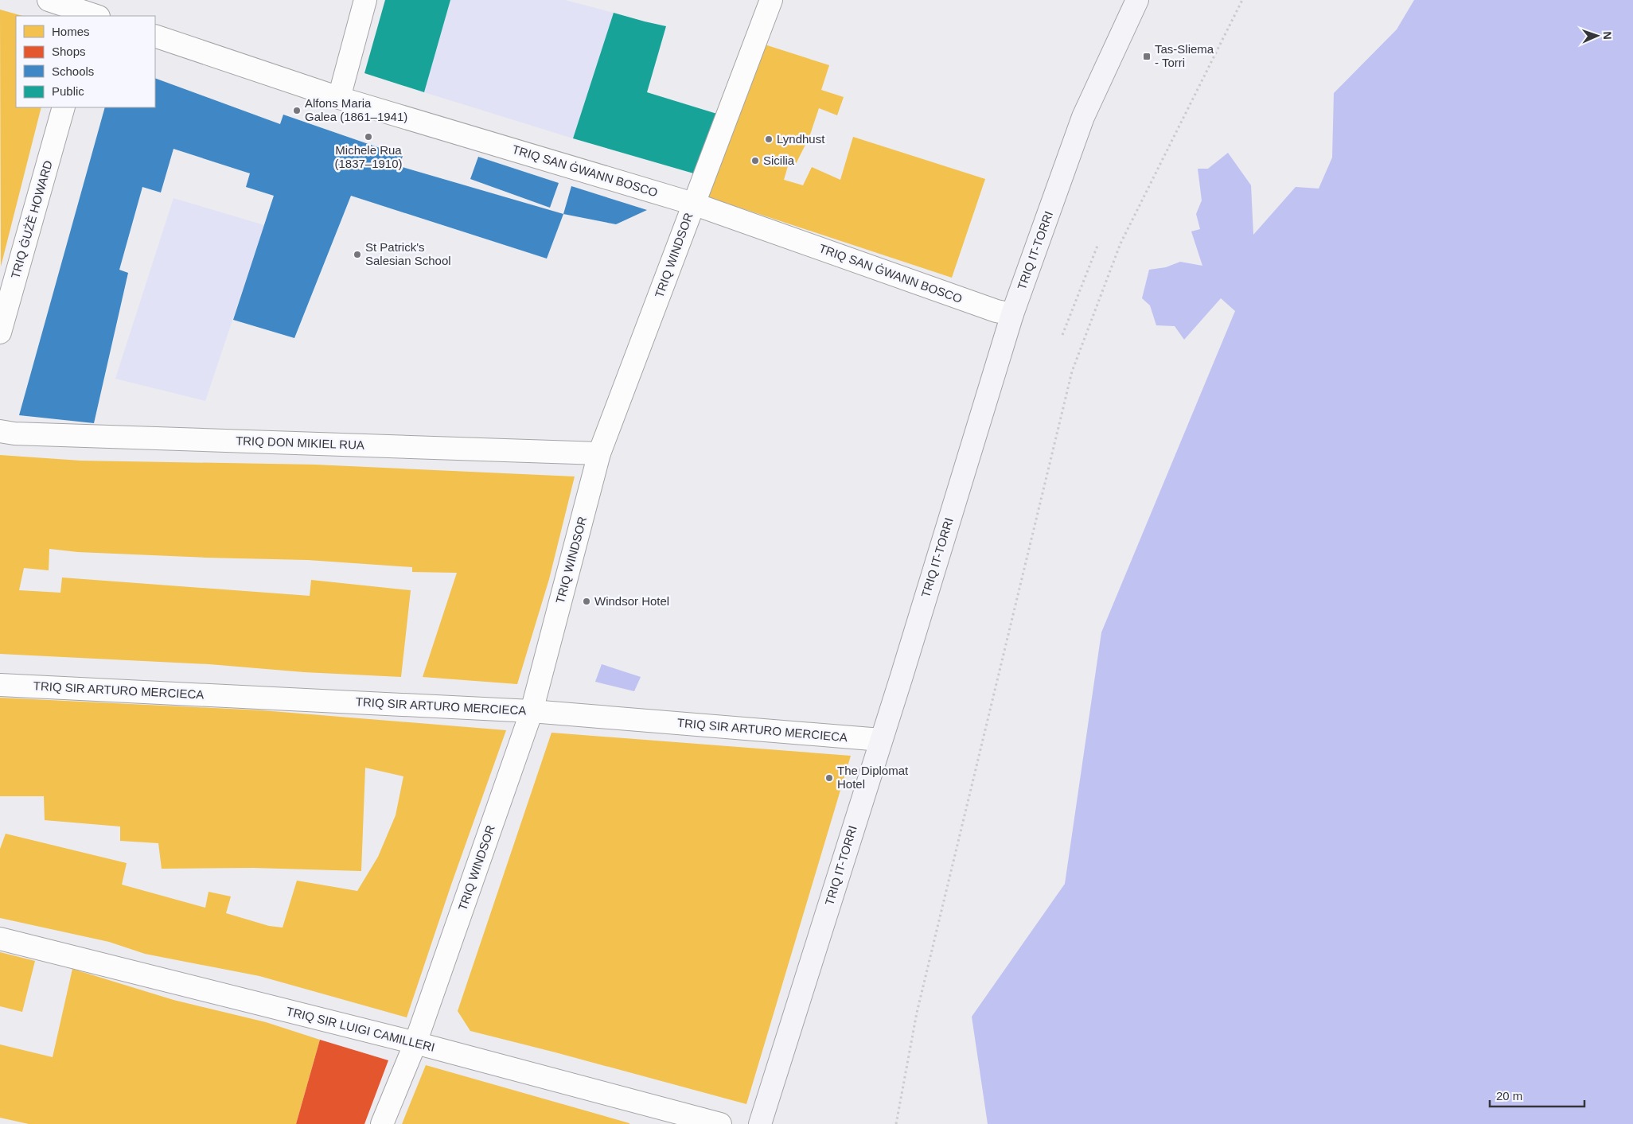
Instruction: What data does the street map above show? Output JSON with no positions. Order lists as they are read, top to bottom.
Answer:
{
  "streets": {
    "main road": ["TRIQ IT-TORRI"],
    "street": [
      "TRIQ SAN ĠWANN BOSCO",
      "TRIQ ĠUŻÈ HOWARD",
      "TRIQ WINDSOR",
      "TRIQ DON MIKIEL RUA",
      "TRIQ SIR ARTURO MERCIECA",
      "TRIQ SIR LUIGI CAMILLERI"
    ]
  },
  "crossings": [
    ["TRIQ SAN ĠWANN BOSCO", "TRIQ IT-TORRI"],
    ["TRIQ SAN ĠWANN BOSCO", "TRIQ WINDSOR"],
    ["TRIQ IT-TORRI", "TRIQ SIR ARTURO MERCIECA"],
    ["TRIQ WINDSOR", "TRIQ DON MIKIEL RUA"],
    ["TRIQ WINDSOR", "TRIQ SIR ARTURO MERCIECA"],
    ["TRIQ WINDSOR", "TRIQ SIR LUIGI CAMILLERI"]
  ],
  "places": {
    "transit": ["Tas-Sliema - Torri"],
    "other": [
      "Alfons Maria Galea (1861–1941)",
      "Michele Rua (1837–1910)",
      "Lyndhust",
      "Sicilia",
      "St Patrick's Salesian School",
      "Windsor Hotel",
      "The Diplomat Hotel"
    ]
  },
  "legend": [
    "Homes",
    "Shops",
    "Schools",
    "Public"
  ],
  "scale_bar": "20 m",
  "north": "right"
}
